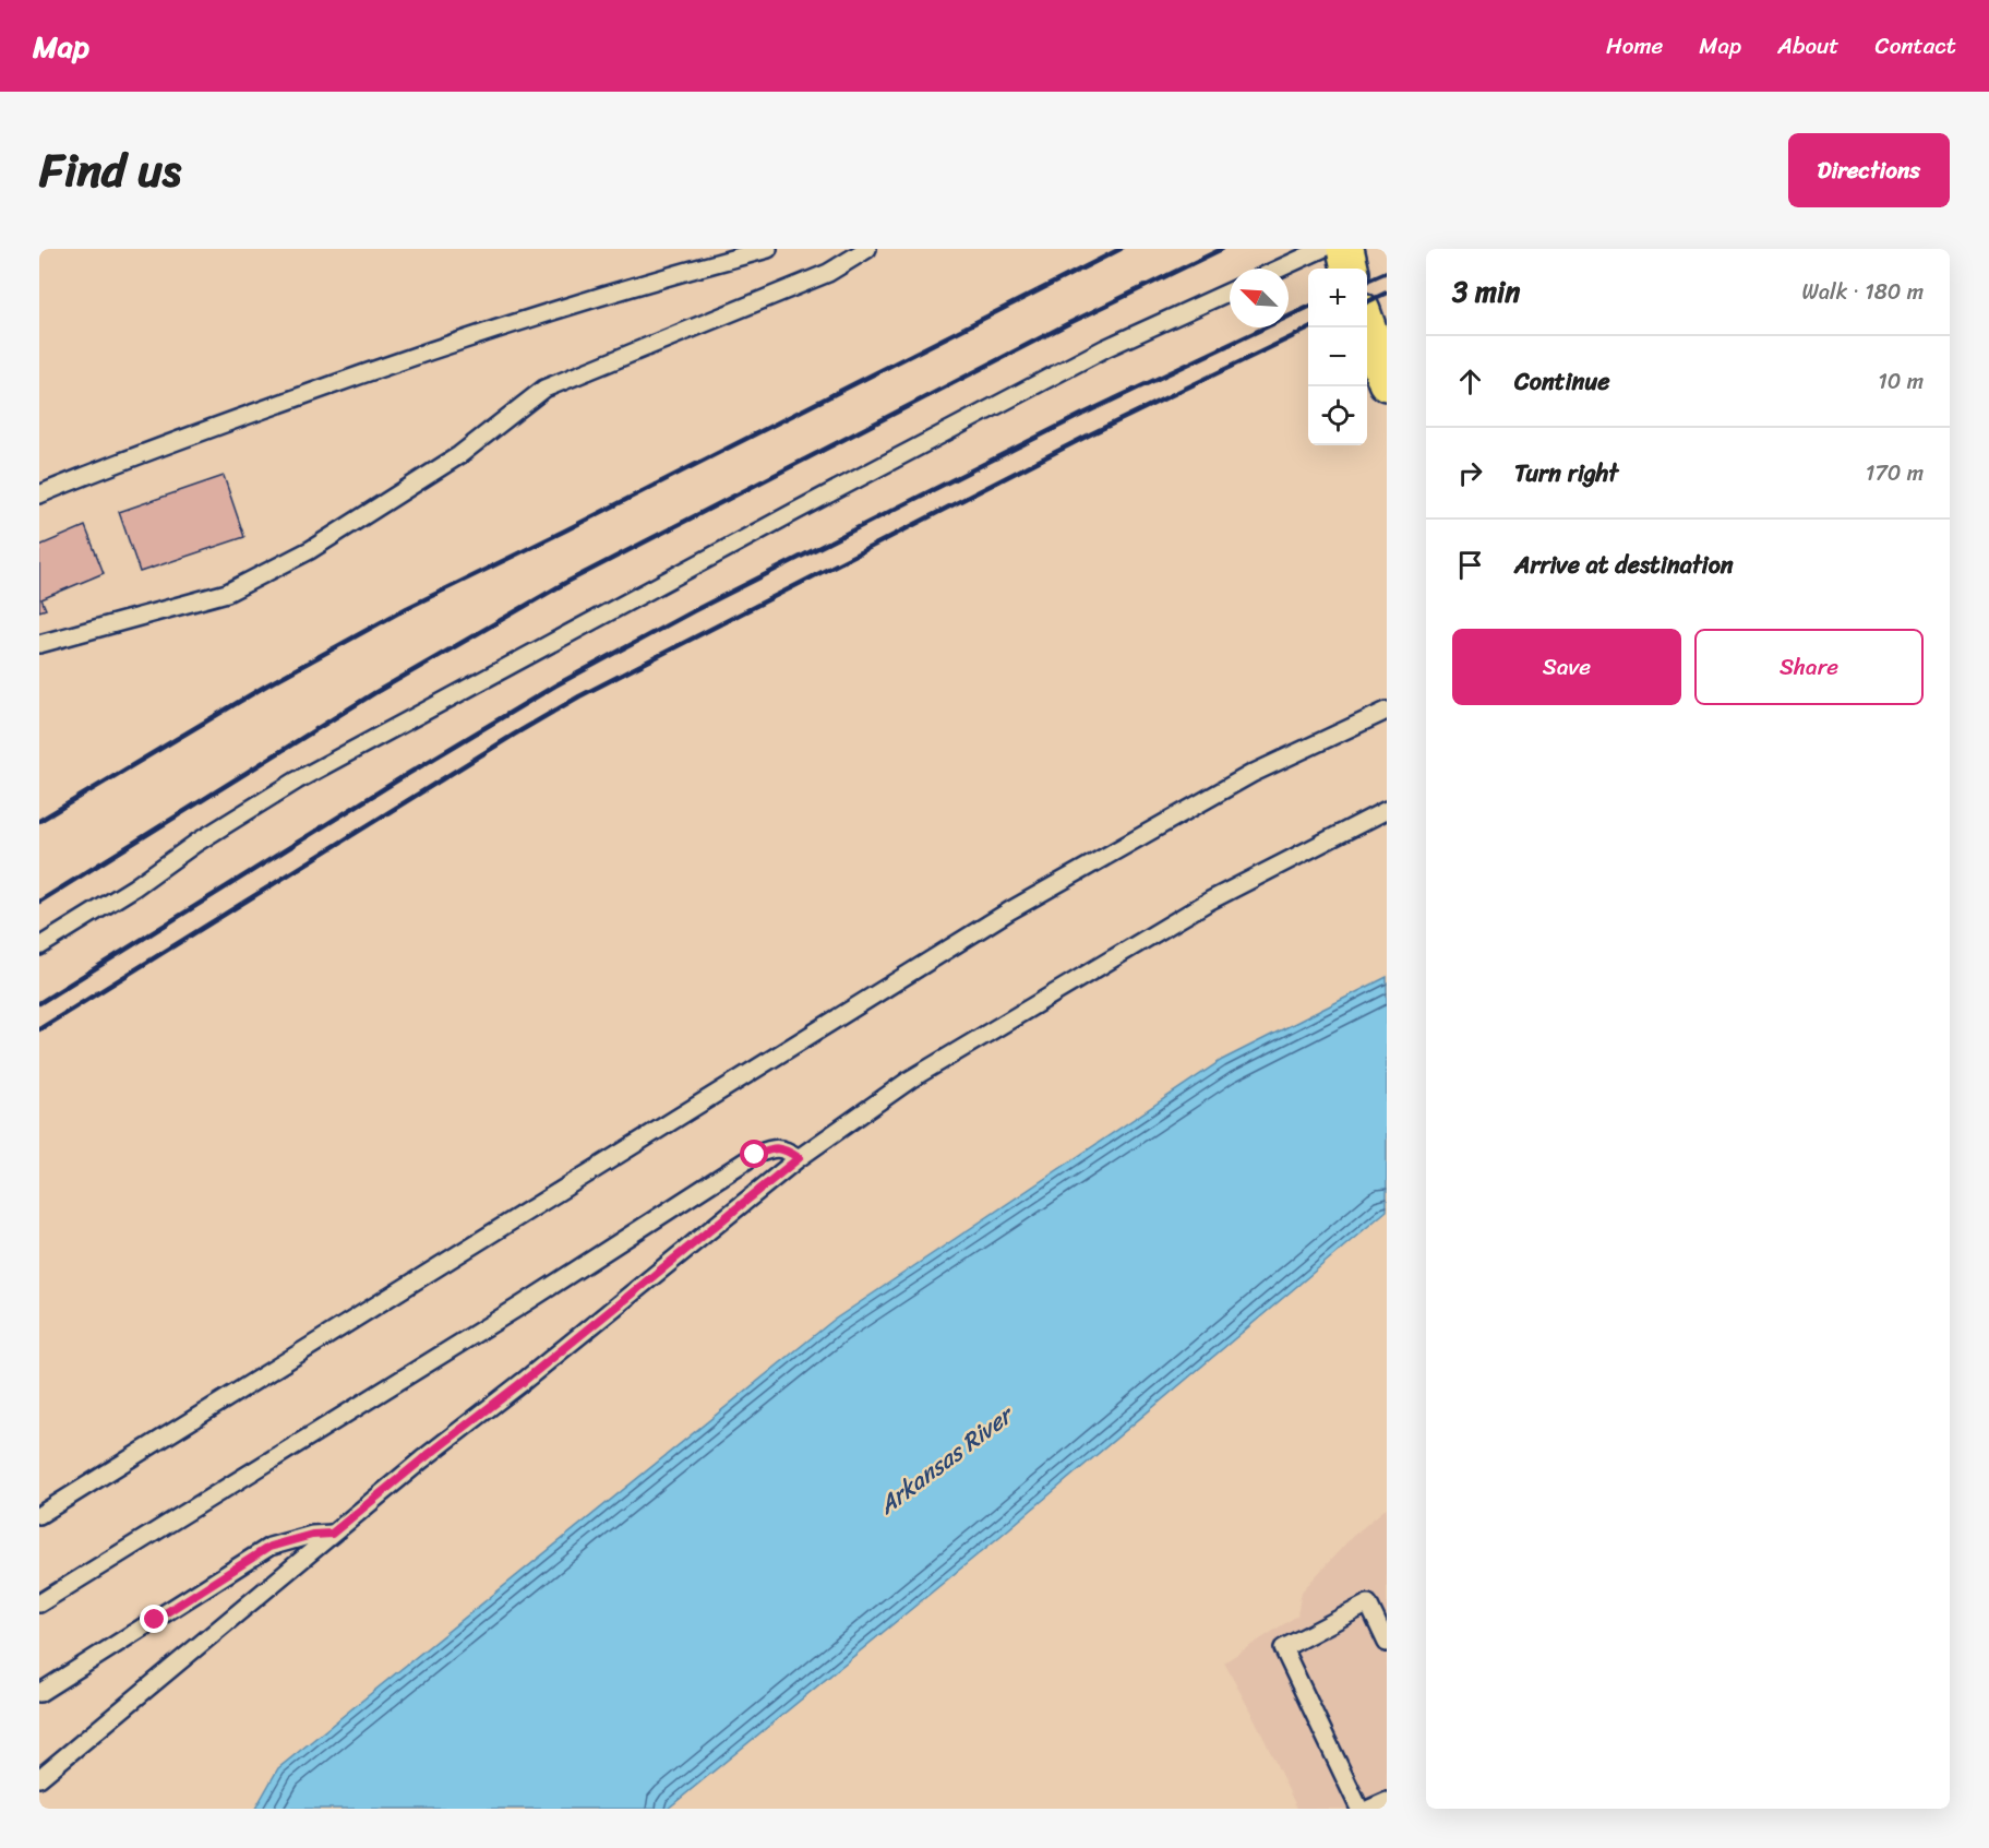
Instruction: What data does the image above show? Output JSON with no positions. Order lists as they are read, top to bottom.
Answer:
{
  "water": ["Arkansas River"],
  "north": "top left",
  "page": {
    "header": "Map",
    "nav": [
      "Home",
      "Map",
      "About",
      "Contact"
    ],
    "title": "Find us",
    "buttons": [
      "Directions",
      ["Save", "Share"]
    ],
    "heading": ["3 min", "Walk · 180 m"],
    "map_buttons": ["+", "−"],
    "list": [
      ["Continue", "10 m"],
      ["Turn right", "170 m"],
      "Arrive at destination"
    ]
  }
}
